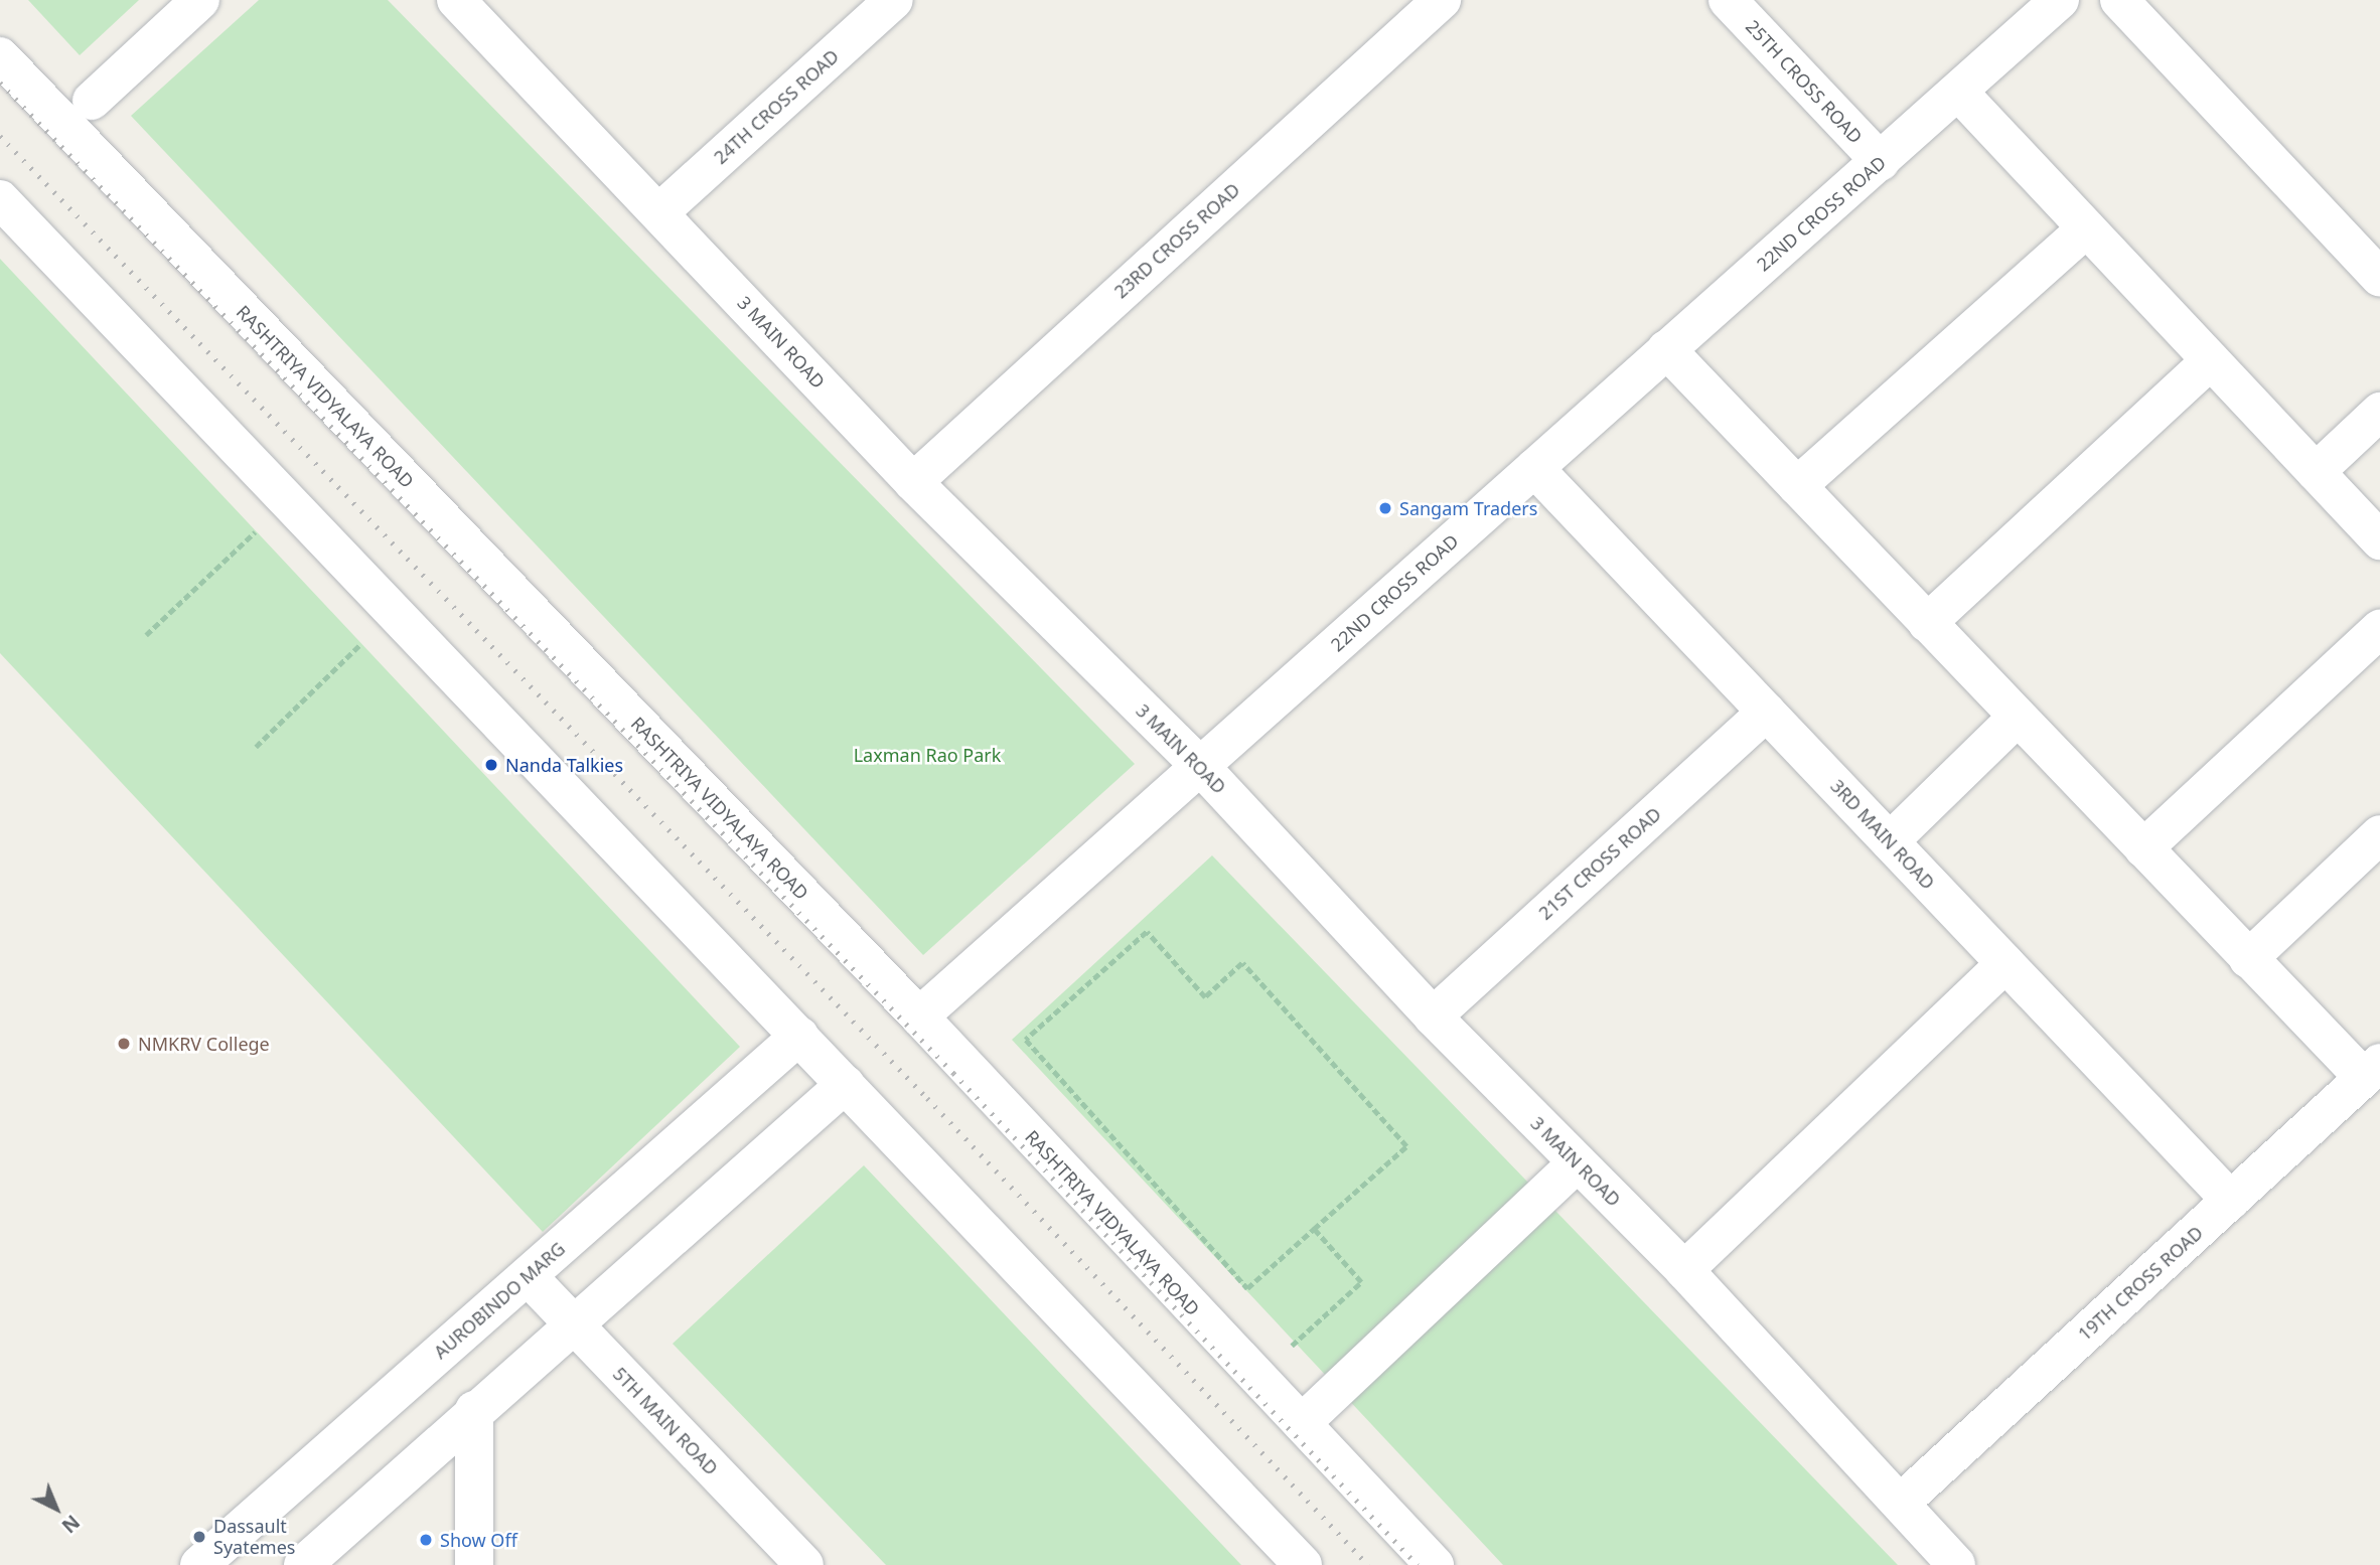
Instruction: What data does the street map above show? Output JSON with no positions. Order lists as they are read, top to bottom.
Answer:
{
  "streets": {
    "street": [
      "25TH CROSS ROAD",
      "24TH CROSS ROAD",
      "22ND CROSS ROAD",
      "23RD CROSS ROAD",
      "3 MAIN ROAD",
      "RASHTRIYA VIDYALAYA ROAD",
      "3RD MAIN ROAD",
      "21ST CROSS ROAD",
      "19TH CROSS ROAD",
      "AUROBINDO MARG",
      "5TH MAIN ROAD"
    ]
  },
  "crossings": [
    ["25TH CROSS ROAD", "22ND CROSS ROAD"],
    ["24TH CROSS ROAD", "3 MAIN ROAD"],
    ["22ND CROSS ROAD", "3 MAIN ROAD"],
    ["22ND CROSS ROAD", "RASHTRIYA VIDYALAYA ROAD"],
    ["22ND CROSS ROAD", "3RD MAIN ROAD"],
    ["23RD CROSS ROAD", "3 MAIN ROAD"],
    ["3 MAIN ROAD", "21ST CROSS ROAD"],
    ["3 MAIN ROAD", "19TH CROSS ROAD"],
    ["3RD MAIN ROAD", "21ST CROSS ROAD"],
    ["3RD MAIN ROAD", "19TH CROSS ROAD"],
    ["AUROBINDO MARG", "5TH MAIN ROAD"]
  ],
  "parks": ["Laxman Rao Park"],
  "places": [
    "Sangam Traders",
    "Nanda Talkies",
    "NMKRV College",
    "Dassault Syatemes",
    "Show Off"
  ],
  "north": "bottom right"
}
